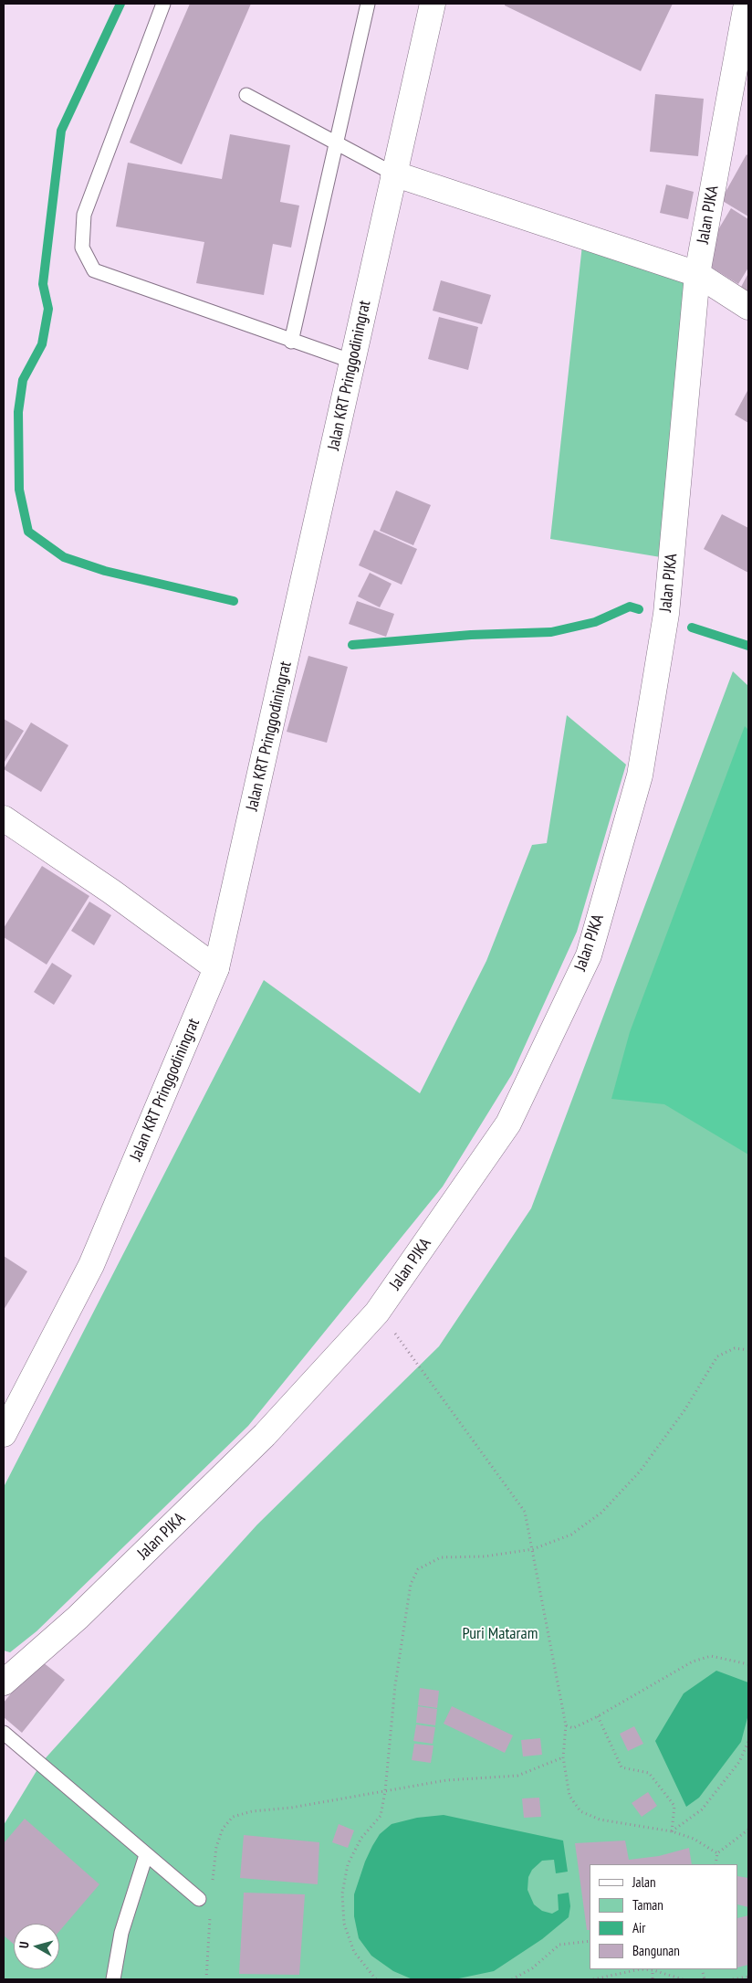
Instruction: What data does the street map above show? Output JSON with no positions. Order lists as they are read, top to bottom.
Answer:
{
  "streets": {
    "main road": ["Jalan PJKA", "Jalan KRT Pringgodiningrat"]
  },
  "parks": ["Puri Mataram"],
  "legend": [
    "Jalan",
    "Taman",
    "Air",
    "Bangunan"
  ],
  "north": "left"
}
